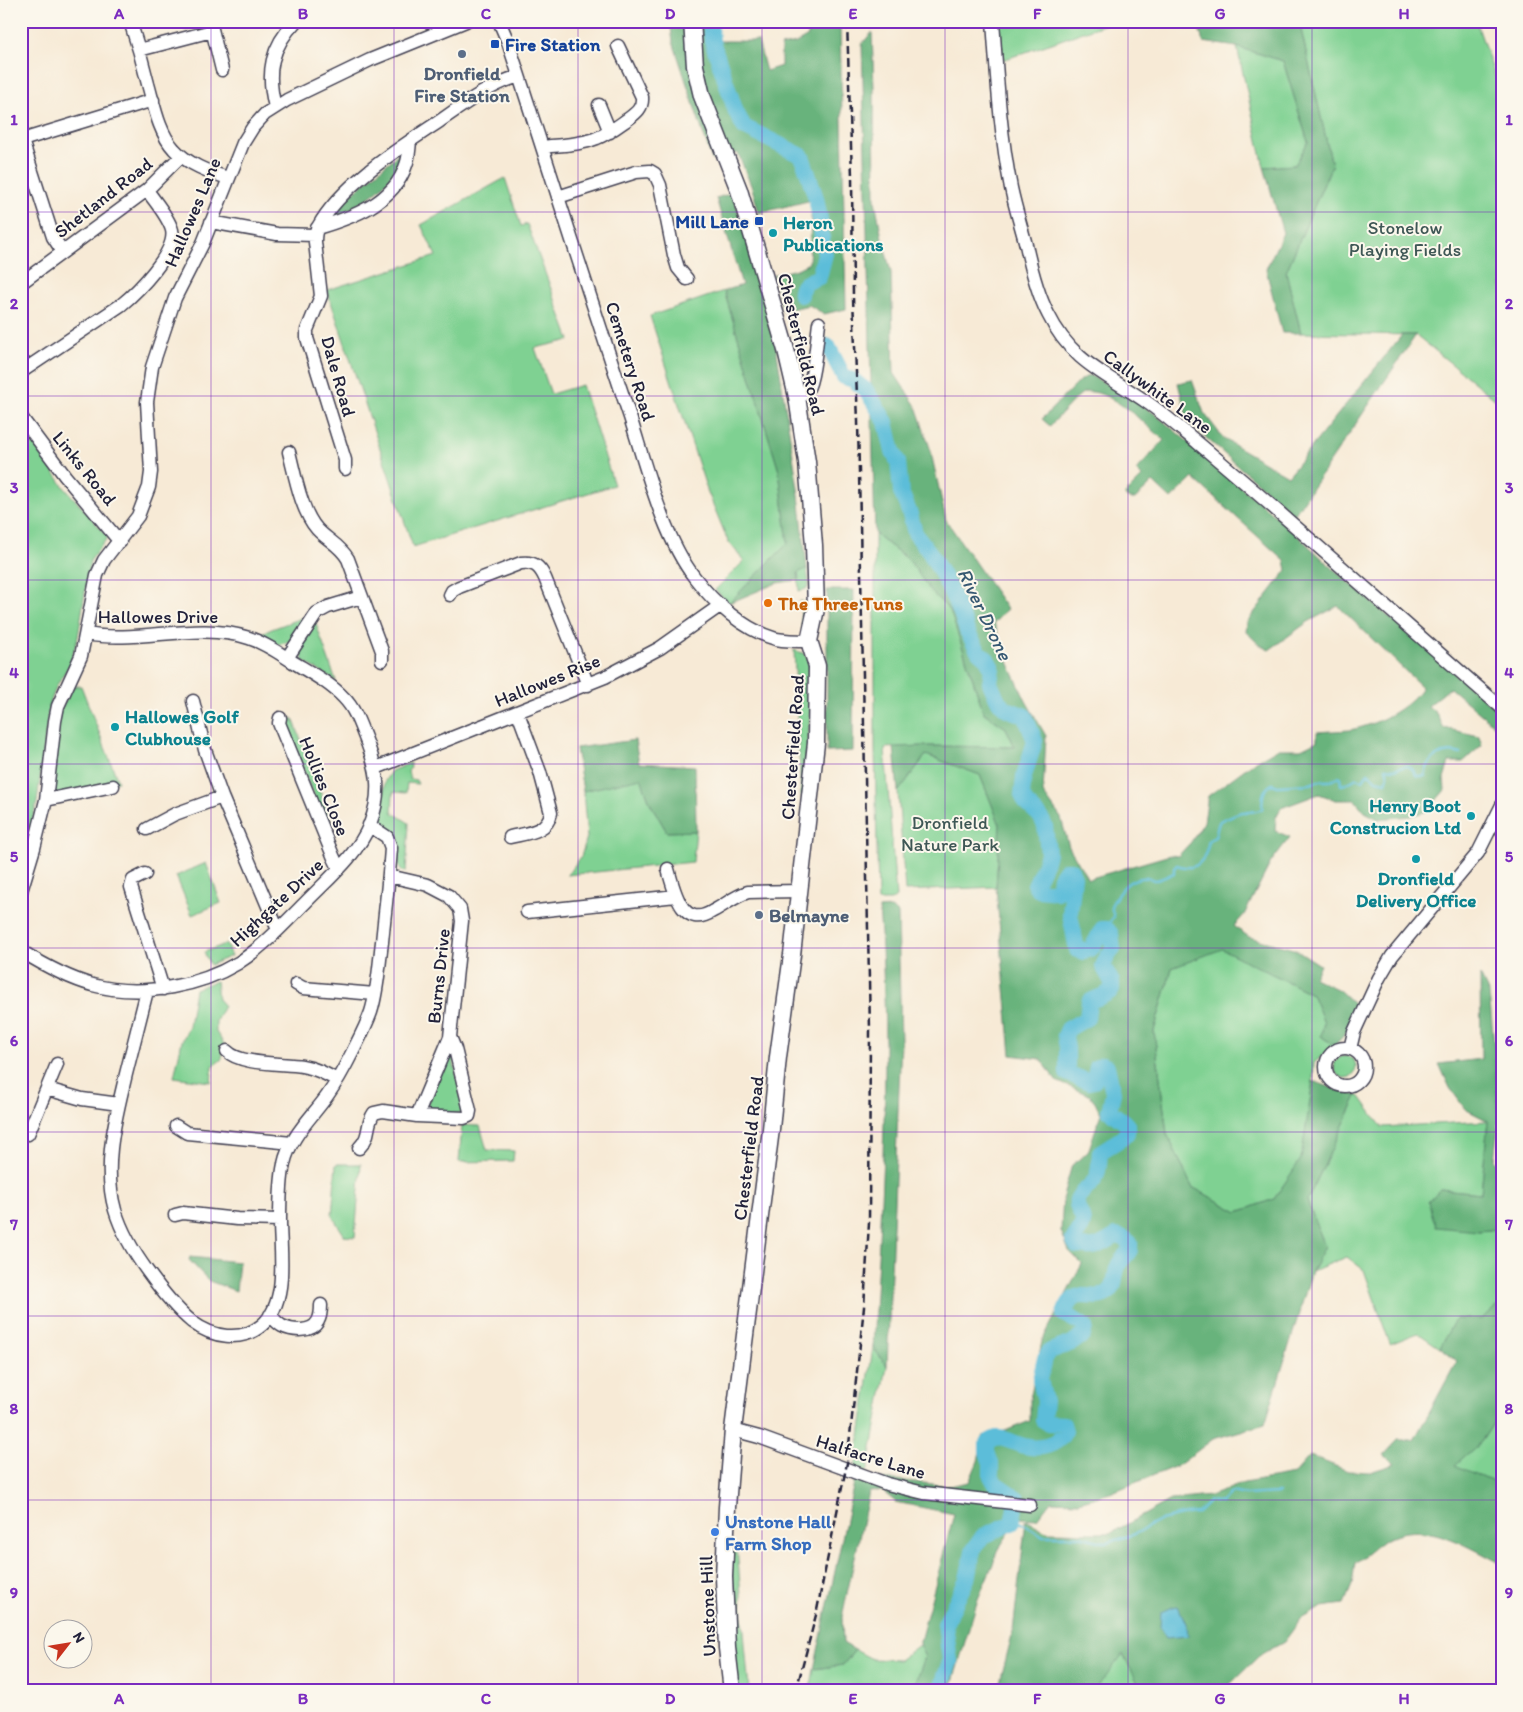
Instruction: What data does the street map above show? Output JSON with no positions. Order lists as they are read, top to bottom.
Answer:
{
  "streets": {
    "main road": ["Chesterfield Road", "Unstone Hill"],
    "street": [
      "Shetland Road",
      "Hallowes Lane",
      "Cemetery Road",
      "Dale Road",
      "Callywhite Lane",
      "Links Road",
      "Hallowes Drive",
      "Hallowes Rise",
      "Hollies Close",
      "Highgate Drive",
      "Burns Drive",
      "Halfacre Lane"
    ]
  },
  "crossings": [
    ["Hallowes Lane", "Links Road"],
    ["Hallowes Lane", "Hallowes Drive"],
    ["Chesterfield Road", "Cemetery Road"],
    ["Chesterfield Road", "Halfacre Lane"],
    ["Chesterfield Road", "Unstone Hill"],
    ["Cemetery Road", "Hallowes Rise"],
    ["Hallowes Drive", "Hallowes Rise"],
    ["Hallowes Drive", "Highgate Drive"],
    ["Hallowes Rise", "Highgate Drive"],
    ["Hollies Close", "Highgate Drive"],
    ["Halfacre Lane", "Unstone Hill"]
  ],
  "water": ["River Drone"],
  "parks": ["Stonelow Playing Fields", "Dronfield Nature Park"],
  "places": {
    "transit": ["Fire Station", "Mill Lane"],
    "other": [
      "Dronfield Fire Station",
      "Heron Publications",
      "The Three Tuns",
      "Hallowes Golf Clubhouse",
      "Henry Boot Construcion Ltd",
      "Dronfield Delivery Office",
      "Belmayne",
      "Unstone Hall Farm Shop"
    ]
  },
  "north": "top right",
  "grid": {
    "columns": [
      "A",
      "B",
      "C",
      "D",
      "E",
      "F",
      "G",
      "H"
    ],
    "rows": [
      "1",
      "2",
      "3",
      "4",
      "5",
      "6",
      "7",
      "8",
      "9"
    ]
  }
}
